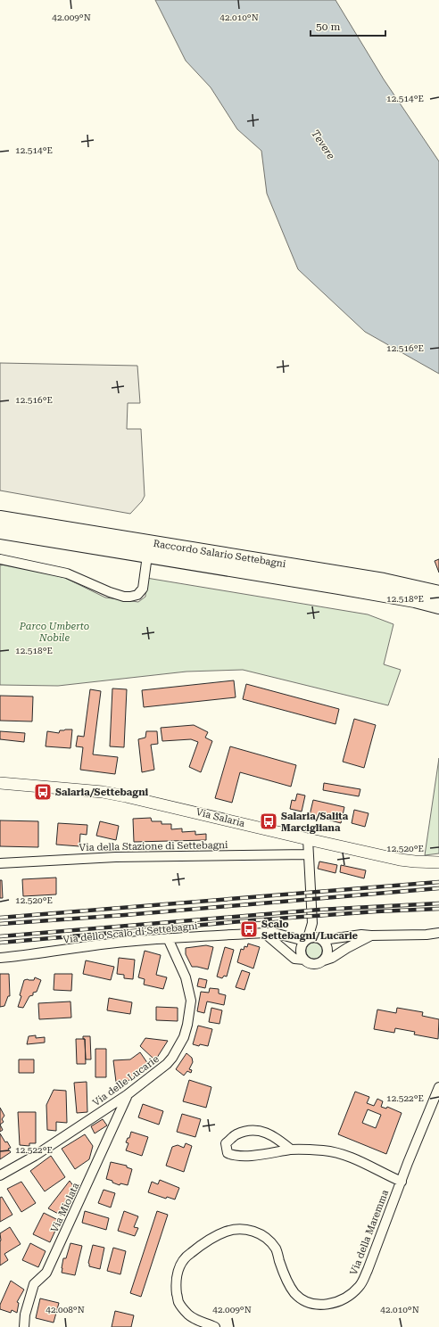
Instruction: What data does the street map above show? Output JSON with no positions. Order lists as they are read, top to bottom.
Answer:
{
  "streets": {
    "main road": ["Raccordo Salario Settebagni"],
    "street": [
      "Via Salaria",
      "Via della Stazione di Settebagni",
      "Via dello Scalo di Settebagni",
      "Via delle Lucarie",
      "Via Miolata",
      "Via della Maremma"
    ]
  },
  "crossings": [
    ["Via dello Scalo di Settebagni", "Via delle Lucarie"],
    ["Via delle Lucarie", "Via Miolata"]
  ],
  "water": ["Tevere"],
  "parks": ["Parco Umberto Nobile"],
  "places": {
    "bus stop": ["Salaria/Settebagni", "Salaria/Salita Marcigliana", "Scalo Settebagni/Lucarie"]
  },
  "scale_bar": "50 m",
  "coordinates": [
    "42.009°N",
    "42.010°N",
    "12.514°E",
    "12.516°E",
    "12.518°E",
    "12.520°E",
    "12.522°E",
    "42.008°N"
  ]
}
